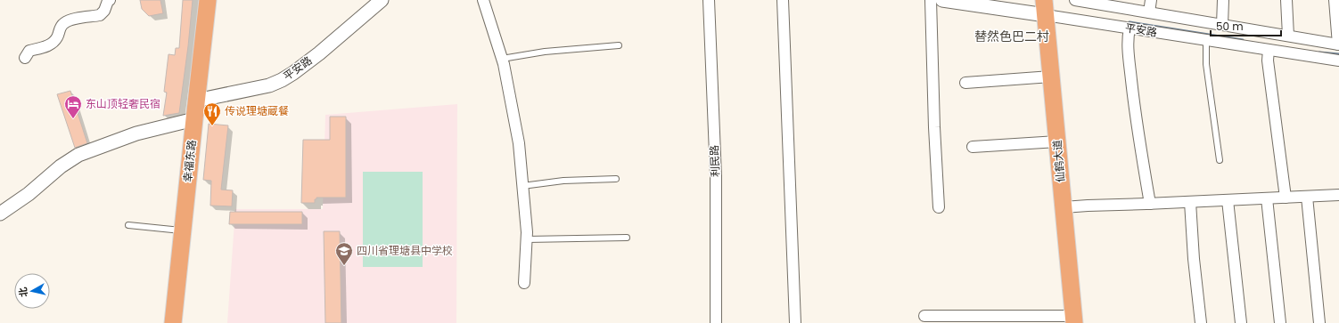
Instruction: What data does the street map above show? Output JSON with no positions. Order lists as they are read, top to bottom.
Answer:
{
  "streets": {
    "main road": ["幸福东路", "仙鹤大道"],
    "street": ["平安路", "利民路"]
  },
  "crossings": [
    ["平安路", "幸福东路"],
    ["平安路", "仙鹤大道"]
  ],
  "districts": ["替然色巴二村"],
  "places": {
    "hotel": ["东山顶轻奢民宿"],
    "restaurant": ["传说理塘蔵餐"],
    "school or university": ["四川省理塘县中学校"]
  },
  "scale_bar": "50 m",
  "north": "left"
}
